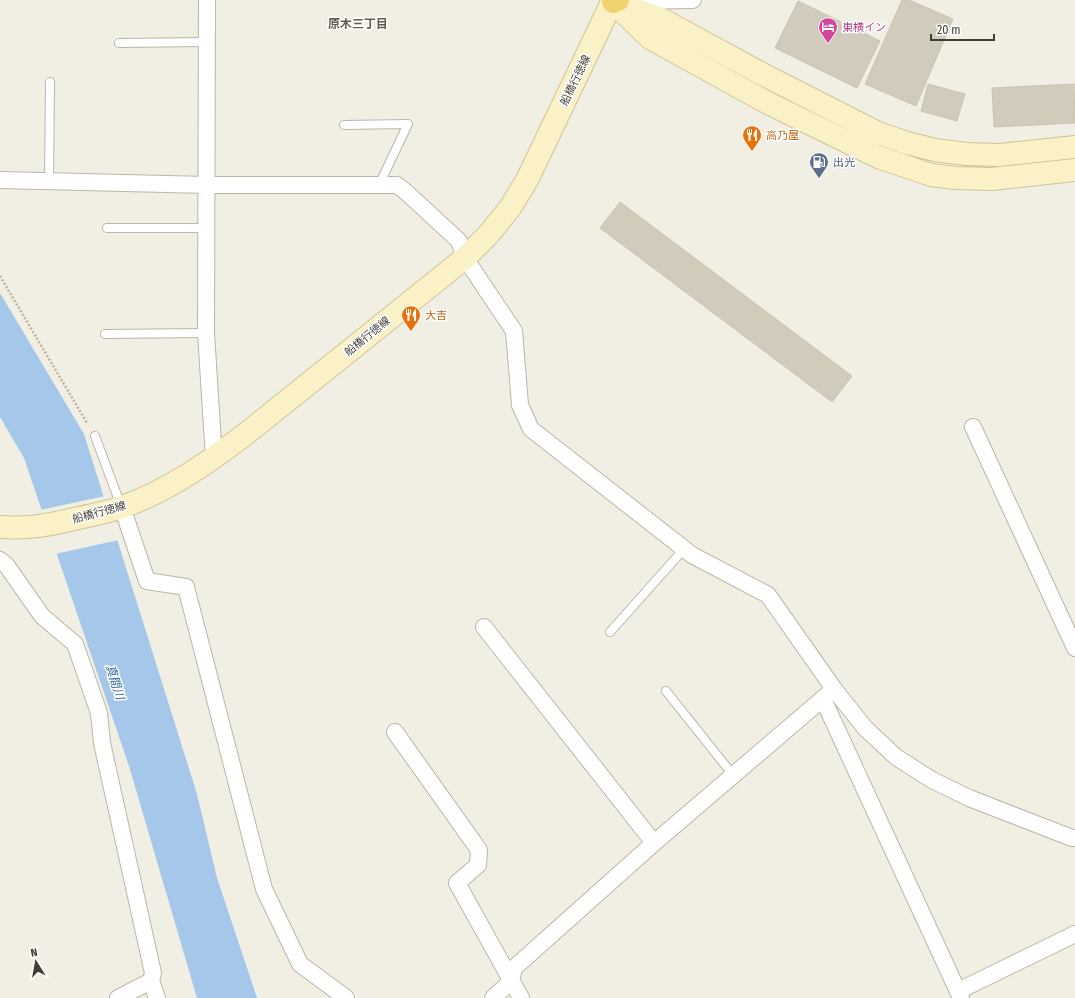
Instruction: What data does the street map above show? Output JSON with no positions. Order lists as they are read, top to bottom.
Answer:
{
  "streets": {
    "street": ["船橋行徳線"]
  },
  "districts": ["原木三丁目"],
  "water": ["真間川"],
  "places": {
    "hotel": ["東横イン"],
    "restaurant": ["高乃屋", "大吉"],
    "fuel station": ["出光"]
  },
  "scale_bar": "20 m",
  "north": "top"
}
